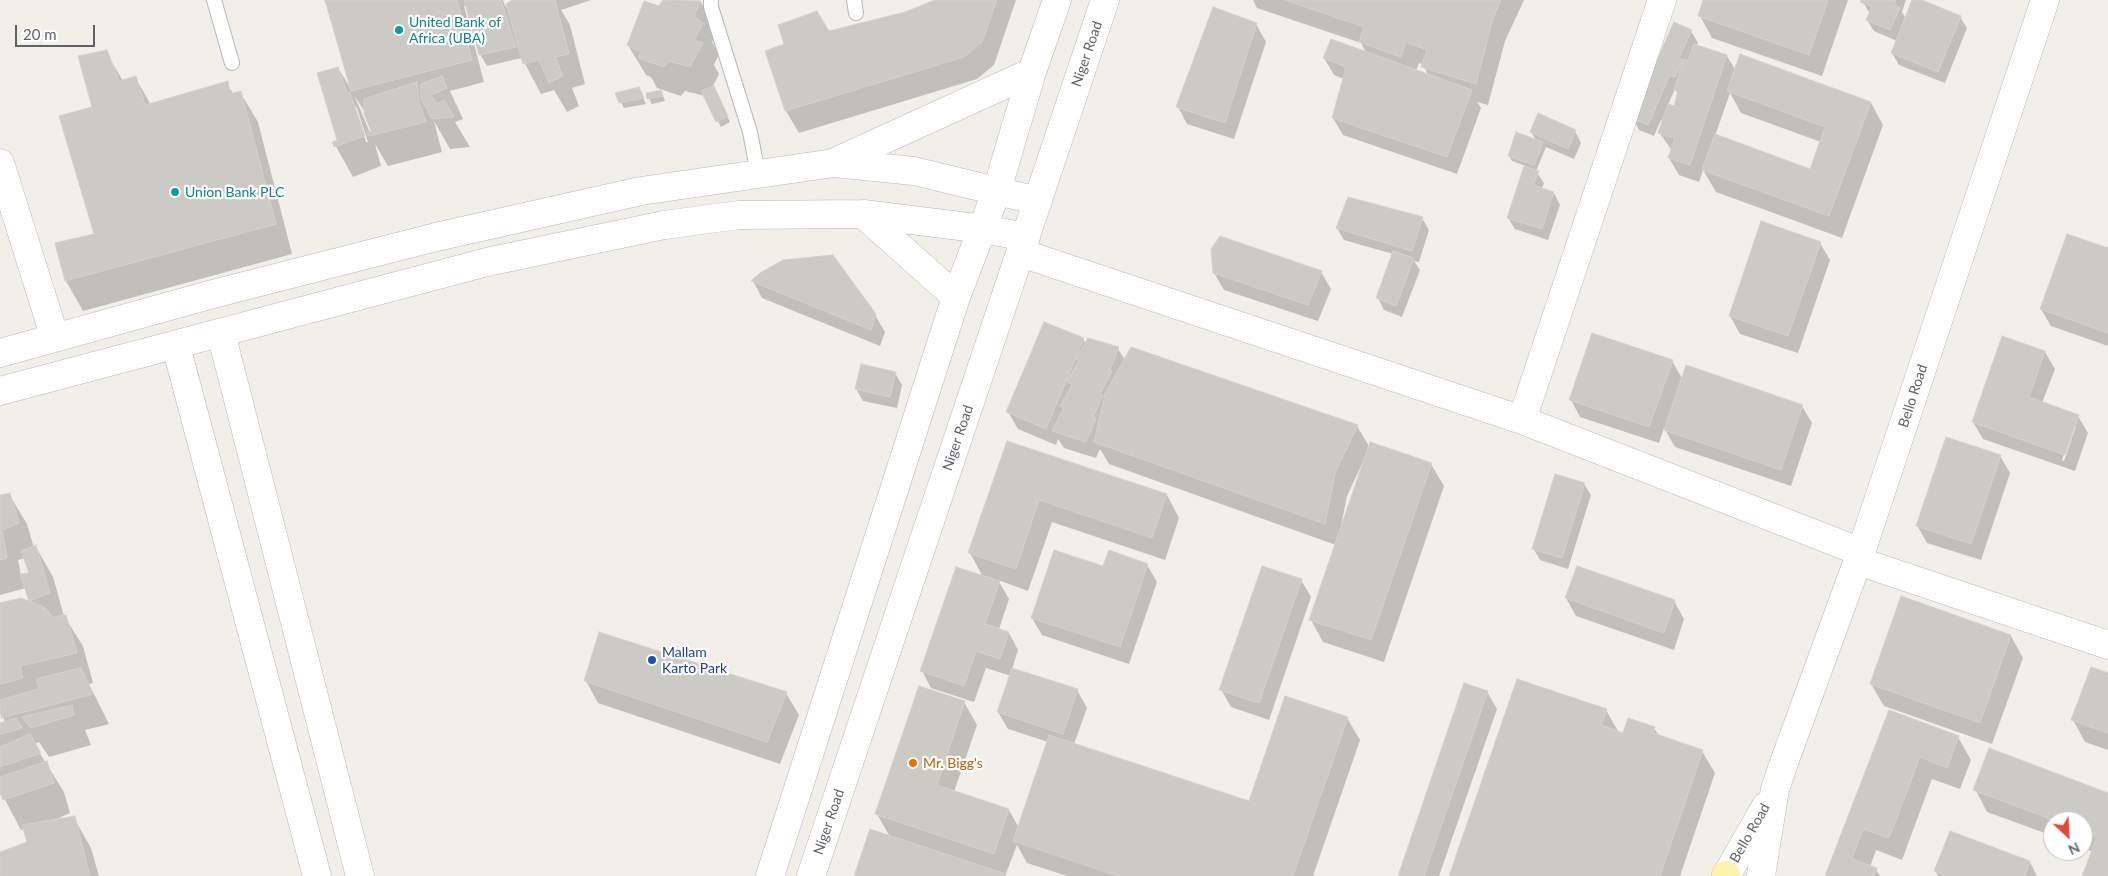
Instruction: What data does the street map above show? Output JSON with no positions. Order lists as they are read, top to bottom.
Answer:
{
  "streets": {
    "street": ["Niger Road", "Bello Road"]
  },
  "places": [
    "United Bank of Africa (UBA)",
    "Union Bank PLC",
    "Mallam Karto Park",
    "Mr. Bigg's"
  ],
  "scale_bar": "20 m",
  "north": "bottom right"
}
